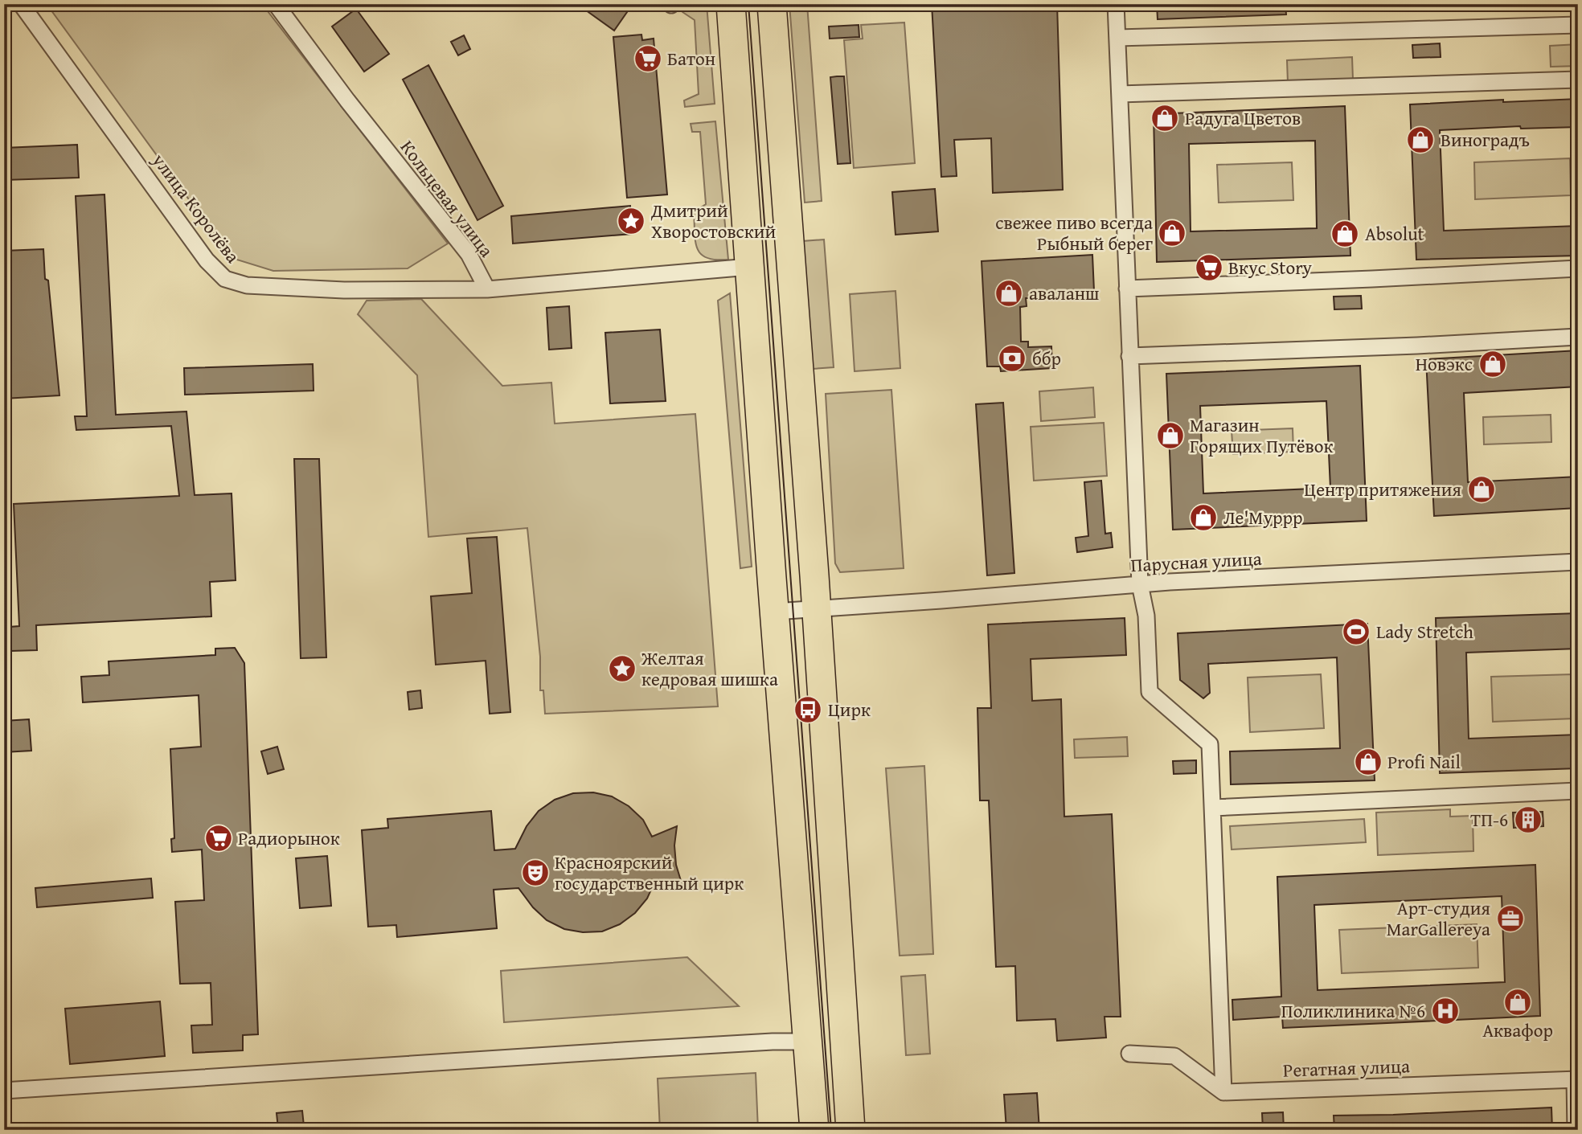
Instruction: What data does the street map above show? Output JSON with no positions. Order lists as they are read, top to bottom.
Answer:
{
  "streets": {
    "street": [
      "Кольцевая улица",
      "улица Королёва",
      "Парусная улица",
      "Регатная улица"
    ]
  },
  "crossings": [
    ["Кольцевая улица", "улица Королёва"]
  ],
  "places": {
    "supermarket": ["Батон", "Вкус Story", "Радиорынок"],
    "shop": [
      "Радуга Цветов",
      "Виноградъ",
      "свежее пиво всегда Рыбный берег",
      "Absolut",
      "аваланш",
      "Новэкс",
      "Магазин Горящих Путёвок",
      "Центр притяжения",
      "Ле'Муррр",
      "Profi Nail",
      "Аквафор"
    ],
    "place": ["Дмитрий Хворостовский", "Желтая кедровая шишка"],
    "bank": ["ббр"],
    "sports": ["Lady Stretch"],
    "bus stop": ["Цирк"],
    "building": ["ТП-6"],
    "theatre": ["Красноярский государственный цирк"],
    "office": ["Арт-студия MarGallereya"],
    "hospital": ["Поликлиника №6"]
  }
}
